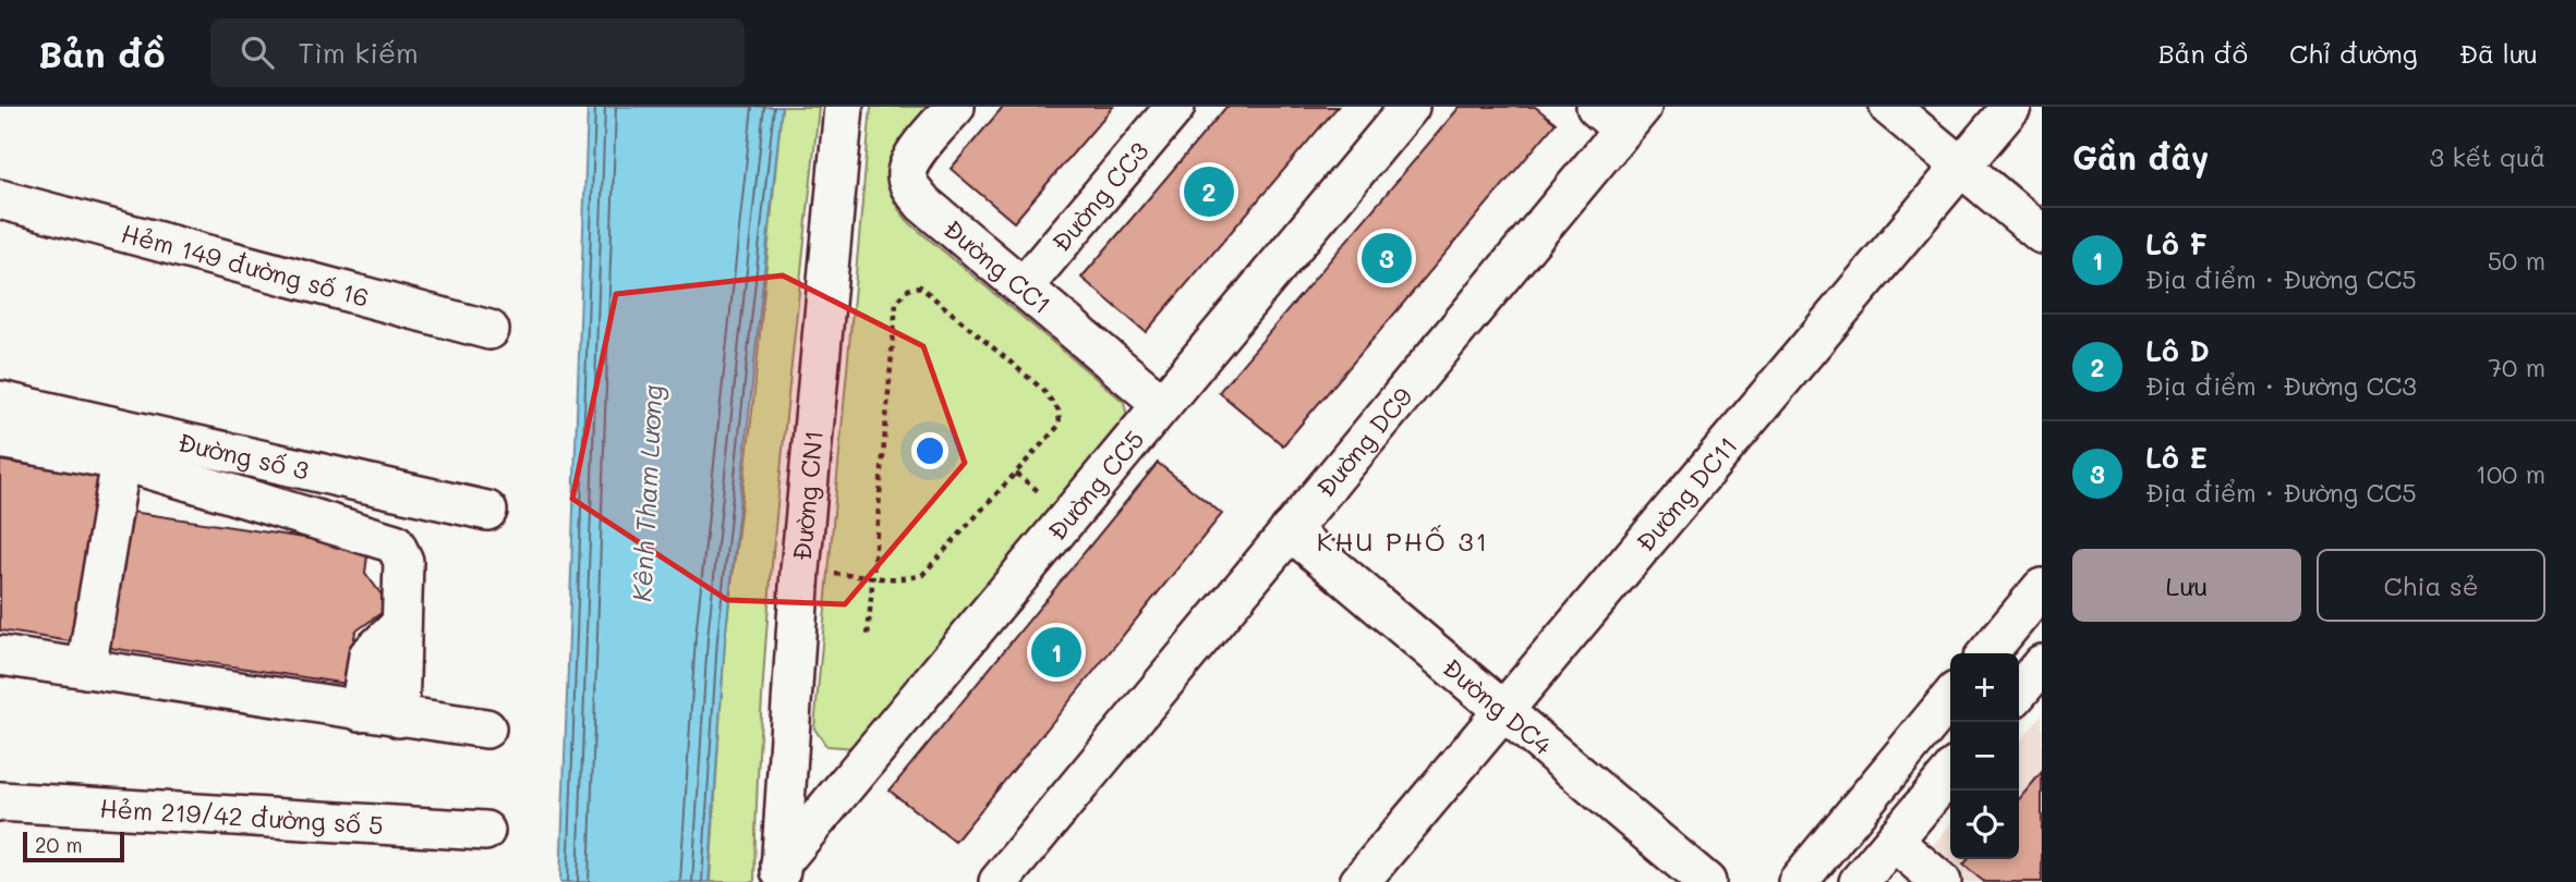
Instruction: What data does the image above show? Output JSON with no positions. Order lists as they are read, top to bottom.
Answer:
{
  "streets": {
    "street": [
      "Đường CC3",
      "Hẻm 149 đường số 16",
      "Đường CC1",
      "Đường DC9",
      "Đường số 3",
      "Đường CC5",
      "Đường CN1",
      "Đường DC11",
      "Đường DC4",
      "Hẻm 219/42 đường số 5"
    ]
  },
  "crossings": [
    ["Đường CC3", "Đường CC1"],
    ["Đường CC1", "Đường CC5"],
    ["Đường DC9", "Đường DC4"],
    ["Đường CC5", "Đường CN1"],
    ["Đường DC11", "Đường DC4"]
  ],
  "districts": ["KHU PHỐ 31"],
  "water": ["Kênh Tham Lương"],
  "scale_bar": "20 m",
  "page": {
    "header": "Bản đồ",
    "search": "Tìm kiếm",
    "nav": ["Bản đồ", "Chỉ đường", "Đã lưu"],
    "heading": ["Gần đây", "3 kết quả"],
    "pins": ["2", "3", "1"],
    "list": [
      {
        "mark": "1",
        "name": "Lô F",
        "note": "Địa điểm · Đường CC5",
        "value": "50 m"
      },
      {
        "mark": "2",
        "name": "Lô D",
        "note": "Địa điểm · Đường CC3",
        "value": "70 m"
      },
      {
        "mark": "3",
        "name": "Lô E",
        "note": "Địa điểm · Đường CC5",
        "value": "100 m"
      }
    ],
    "buttons": ["Lưu", "Chia sẻ"],
    "map_buttons": ["+", "−"],
    "scale": "20 m"
  }
}
